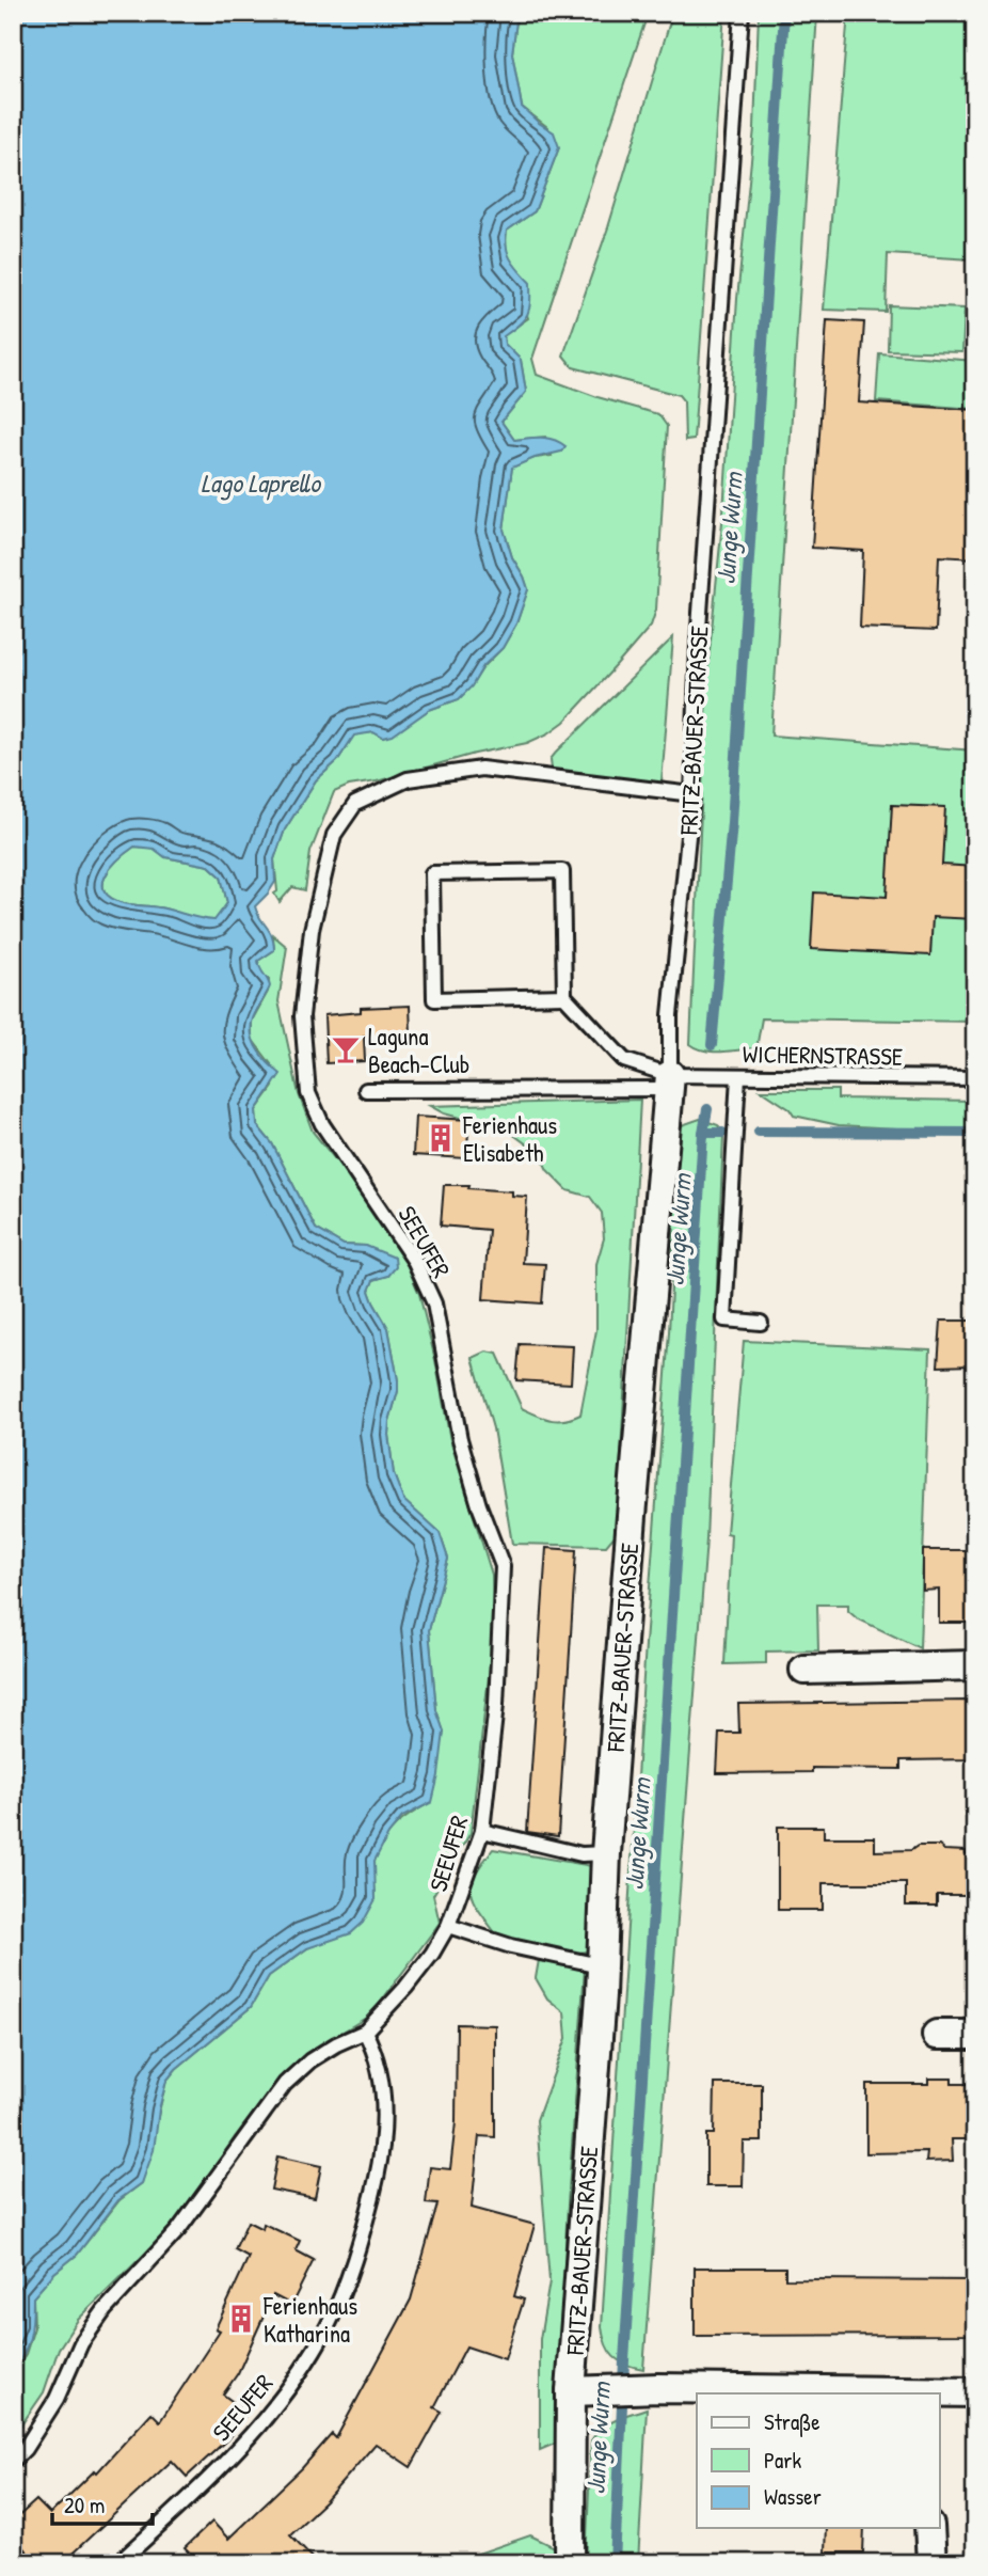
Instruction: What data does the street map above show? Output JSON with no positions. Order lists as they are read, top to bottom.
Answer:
{
  "streets": {
    "street": ["FRITZ-BAUER-STRASSE"],
    "lane": ["WICHERNSTRASSE", "SEEUFER"]
  },
  "crossings": [
    ["FRITZ-BAUER-STRASSE", "WICHERNSTRASSE"],
    ["FRITZ-BAUER-STRASSE", "SEEUFER"]
  ],
  "water": ["Lago Laprello", "Junge Wurm"],
  "places": {
    "bar": ["Laguna Beach-Club"],
    "building": ["Ferienhaus Elisabeth", "Ferienhaus Katharina"]
  },
  "legend": ["Straße", "Park", "Wasser"],
  "scale_bar": "20 m"
}
